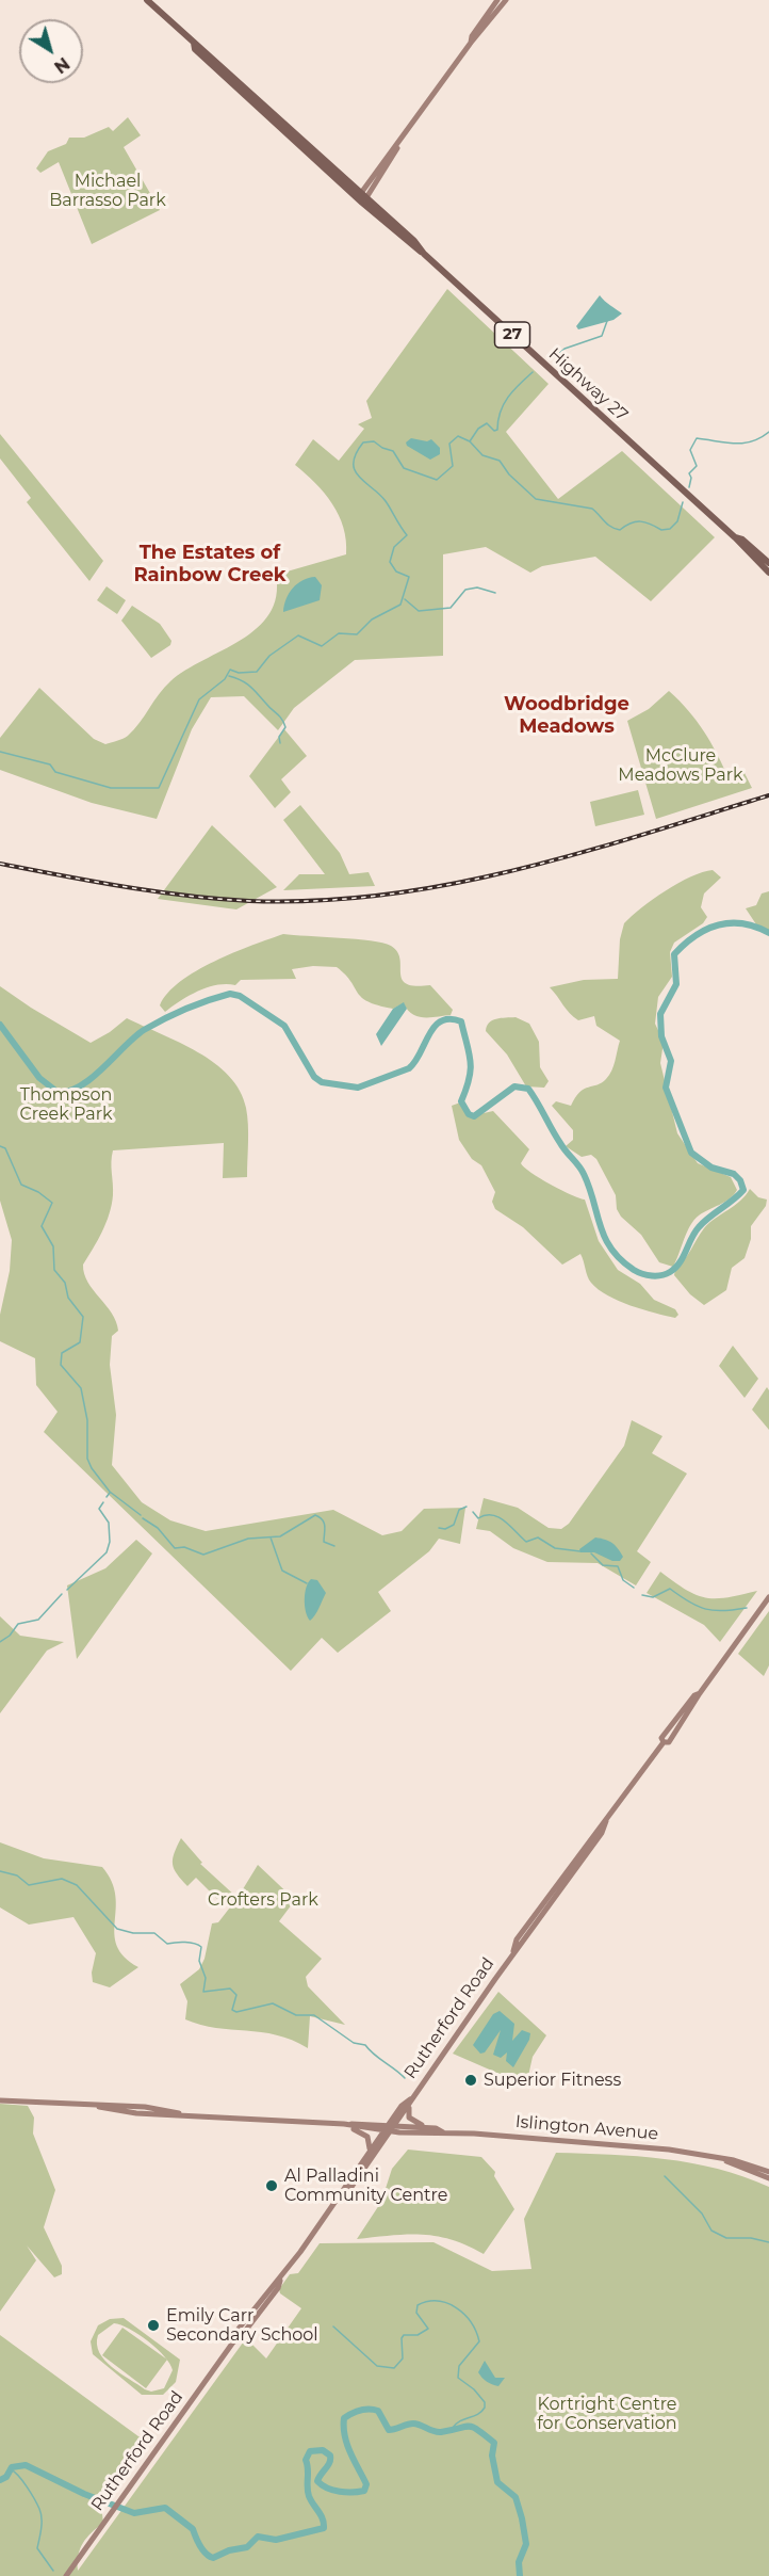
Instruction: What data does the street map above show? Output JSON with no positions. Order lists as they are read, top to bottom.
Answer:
{
  "streets": {
    "main road": [
      "27",
      "Highway 27",
      "Rutherford Road",
      "Islington Avenue"
    ]
  },
  "crossings": [
    ["Rutherford Road", "Islington Avenue"]
  ],
  "districts": ["The Estates of Rainbow Creek", "Woodbridge Meadows"],
  "parks": [
    "Michael Barrasso Park",
    "McClure Meadows Park",
    "Thompson Creek Park",
    "Crofters Park",
    "Kortright Centre for Conservation"
  ],
  "places": ["Superior Fitness", "Al Palladini Community Centre", "Emily Carr Secondary School"],
  "north": "bottom right"
}
